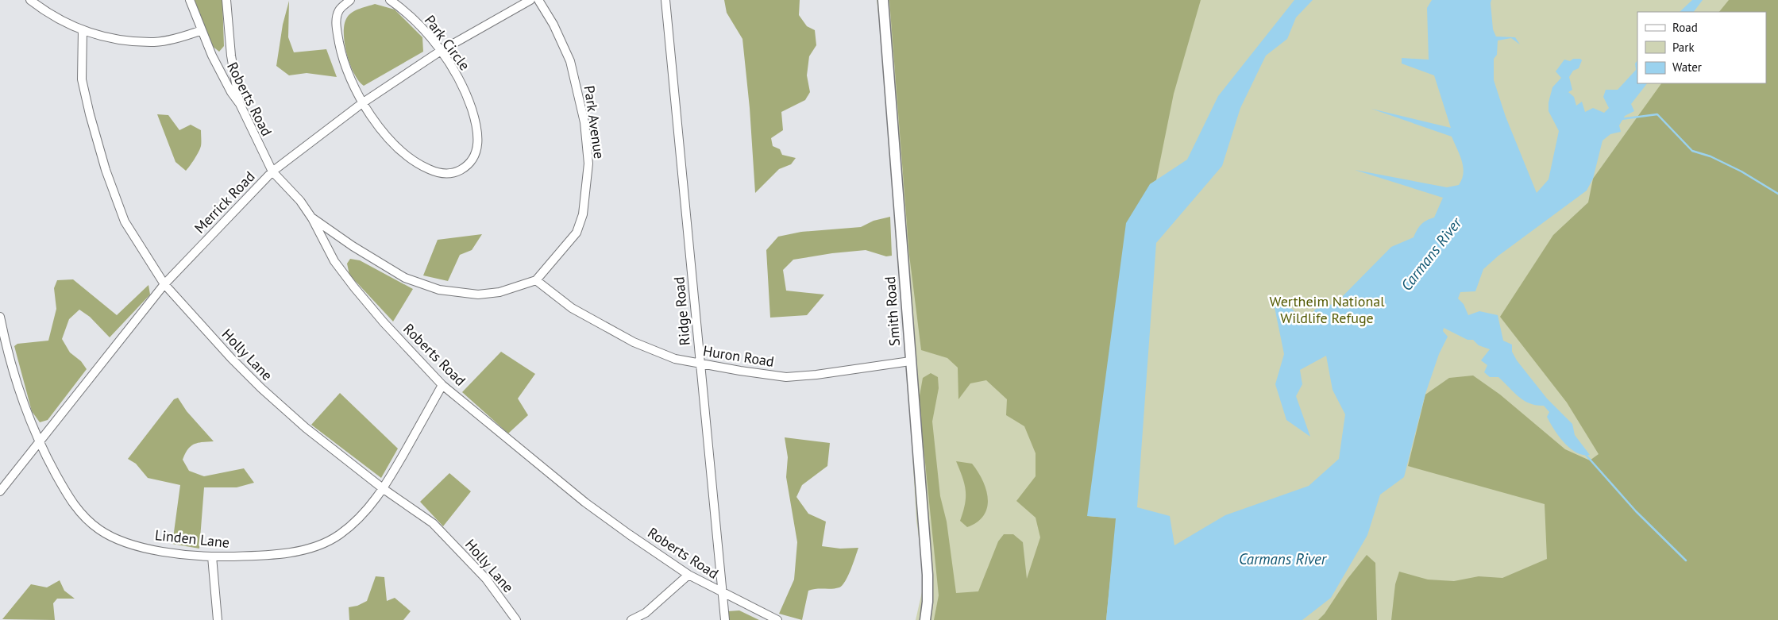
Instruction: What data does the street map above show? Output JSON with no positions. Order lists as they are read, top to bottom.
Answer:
{
  "streets": {
    "street": [
      "Park Circle",
      "Roberts Road",
      "Park Avenue",
      "Merrick Road",
      "Ridge Road",
      "Smith Road",
      "Holly Lane",
      "Huron Road",
      "Linden Lane"
    ]
  },
  "crossings": [
    ["Park Circle", "Merrick Road"],
    ["Roberts Road", "Merrick Road"],
    ["Roberts Road", "Ridge Road"],
    ["Roberts Road", "Linden Lane"],
    ["Park Avenue", "Huron Road"],
    ["Merrick Road", "Holly Lane"],
    ["Merrick Road", "Linden Lane"],
    ["Ridge Road", "Huron Road"],
    ["Smith Road", "Huron Road"],
    ["Holly Lane", "Linden Lane"]
  ],
  "water": ["Carmans River"],
  "parks": ["Wertheim National Wildlife Refuge"],
  "legend": ["Road", "Park", "Water"]
}
